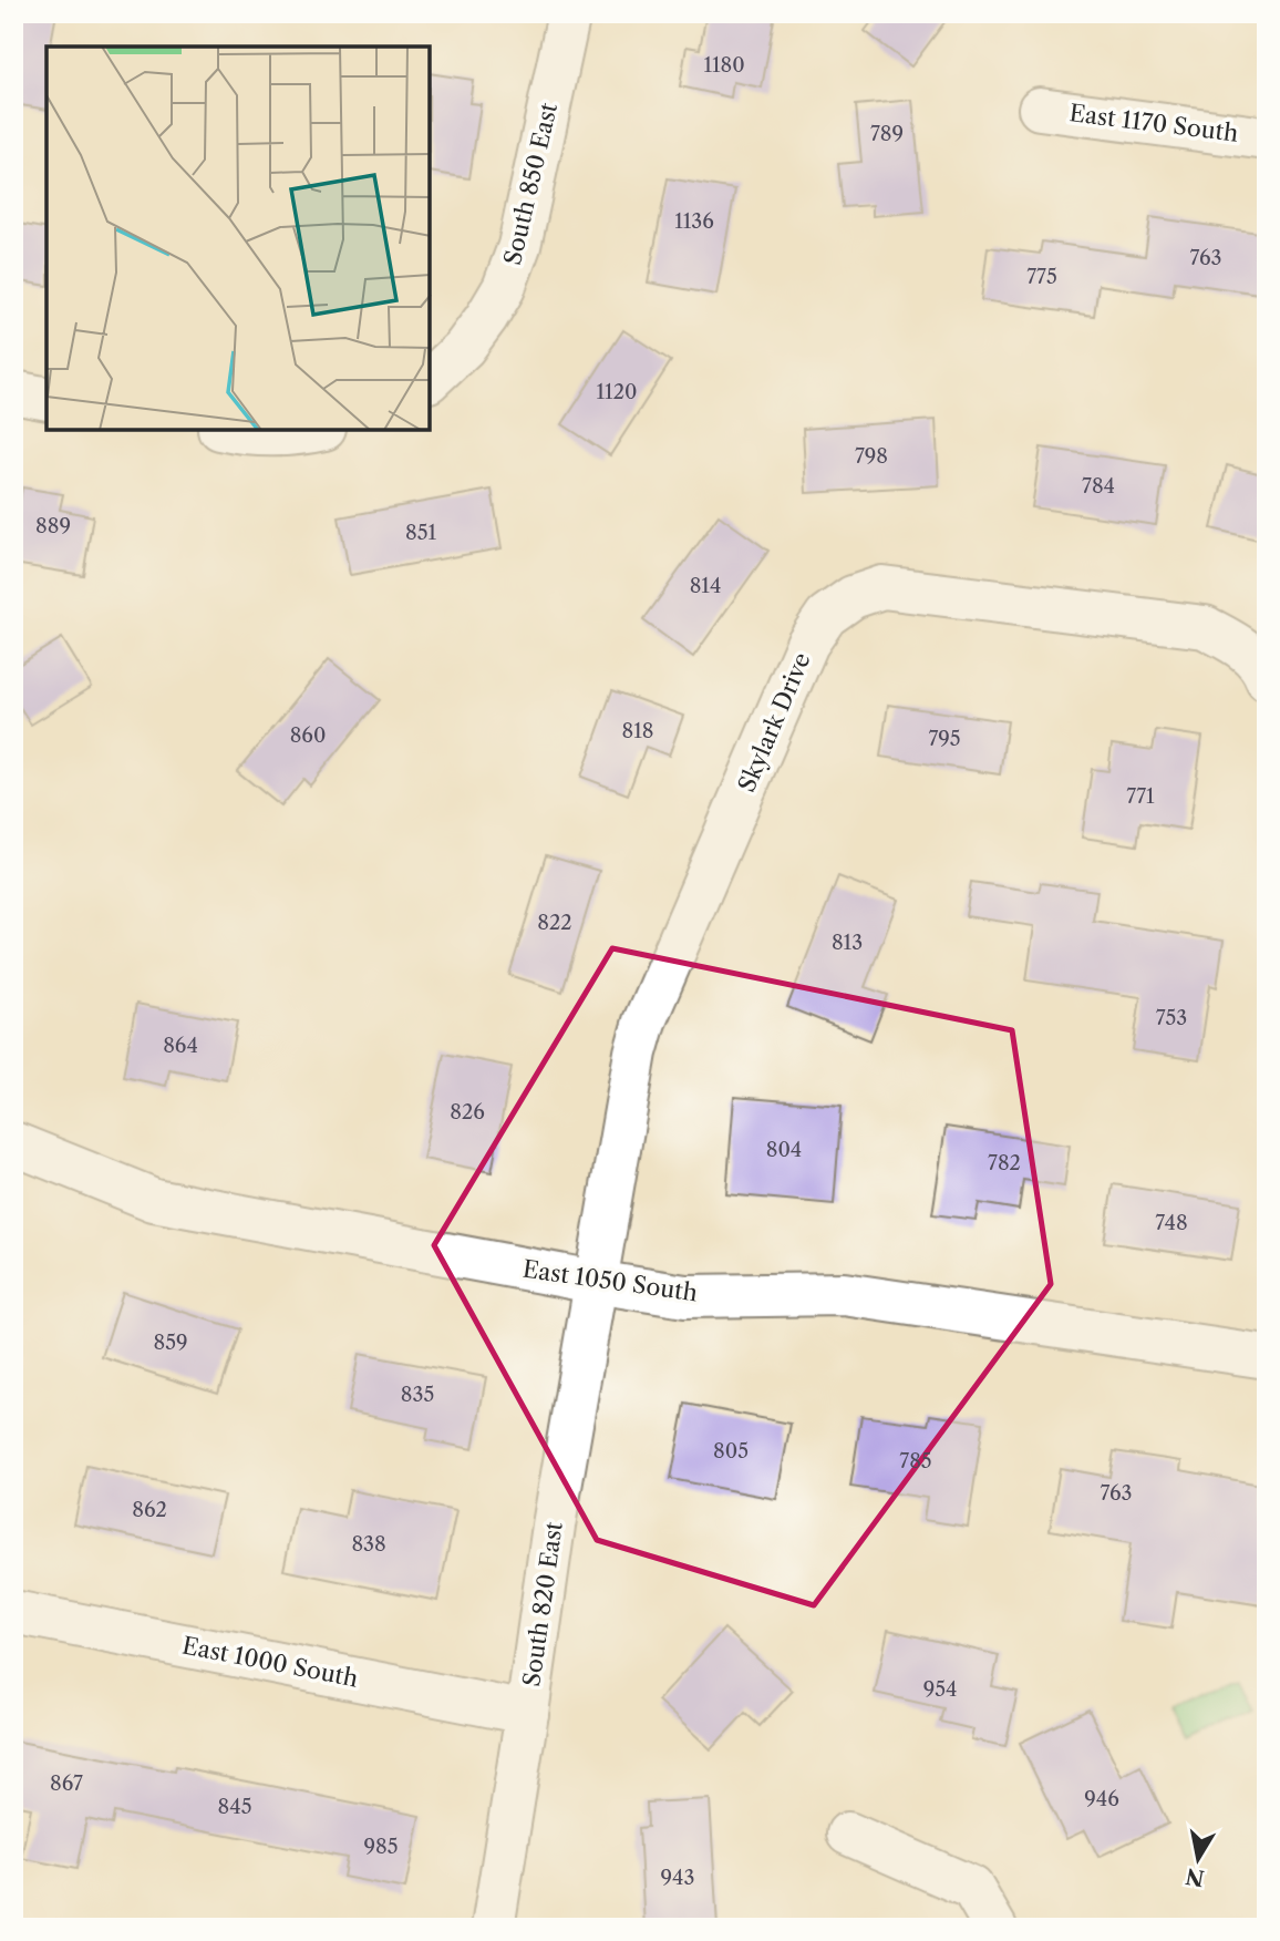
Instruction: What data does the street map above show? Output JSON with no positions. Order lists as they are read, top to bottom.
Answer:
{
  "streets": {
    "street": [
      "East 1170 South",
      "South 850 East",
      "Skylark Drive",
      "East 1050 South",
      "South 820 East",
      "East 1000 South"
    ]
  },
  "crossings": [
    ["Skylark Drive", "East 1050 South"],
    ["Skylark Drive", "South 820 East"],
    ["East 1050 South", "South 820 East"],
    ["South 820 East", "East 1000 South"]
  ],
  "house_numbers": [
    "1180",
    "789",
    "1136",
    "763",
    "775",
    "1120",
    "798",
    "784",
    "889",
    "851",
    "814",
    "818",
    "860",
    "795",
    "771",
    "822",
    "813",
    "753",
    "864",
    "826",
    "804",
    "782",
    "748",
    "859",
    "835",
    "805",
    "785",
    "763",
    "862",
    "838",
    "954",
    "867",
    "946",
    "845",
    "985",
    "943"
  ],
  "north": "bottom"
}
